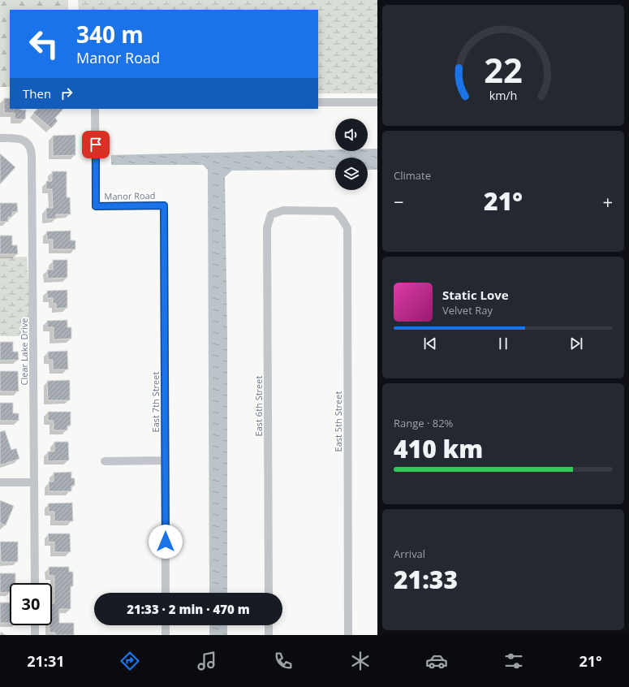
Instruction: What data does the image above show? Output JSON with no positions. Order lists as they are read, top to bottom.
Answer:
{
  "streets": {
    "street": [
      "Manor Road",
      "Clear Lake Drive",
      "East 7th Street",
      "East 6th Street",
      "East 5th Street"
    ]
  },
  "crossings": [
    ["Manor Road", "East 7th Street"],
    ["East 6th Street", "East 5th Street"]
  ],
  "page": {
    "turn": ["340 m", "Manor Road"],
    "then": "Then",
    "tile": [
      "Climate",
      ["Range · 82%", "410 km"],
      ["Arrival", "21:33"]
    ],
    "heat": ["−", "21°", "+"],
    "song": ["Static Love", "Velvet Ray"],
    "limit": "30",
    "trip": "21:33 · 2 min · 470 m",
    "tabs": ["21:31", "21°"],
    "gauge": ["22", "km/h"]
  }
}
